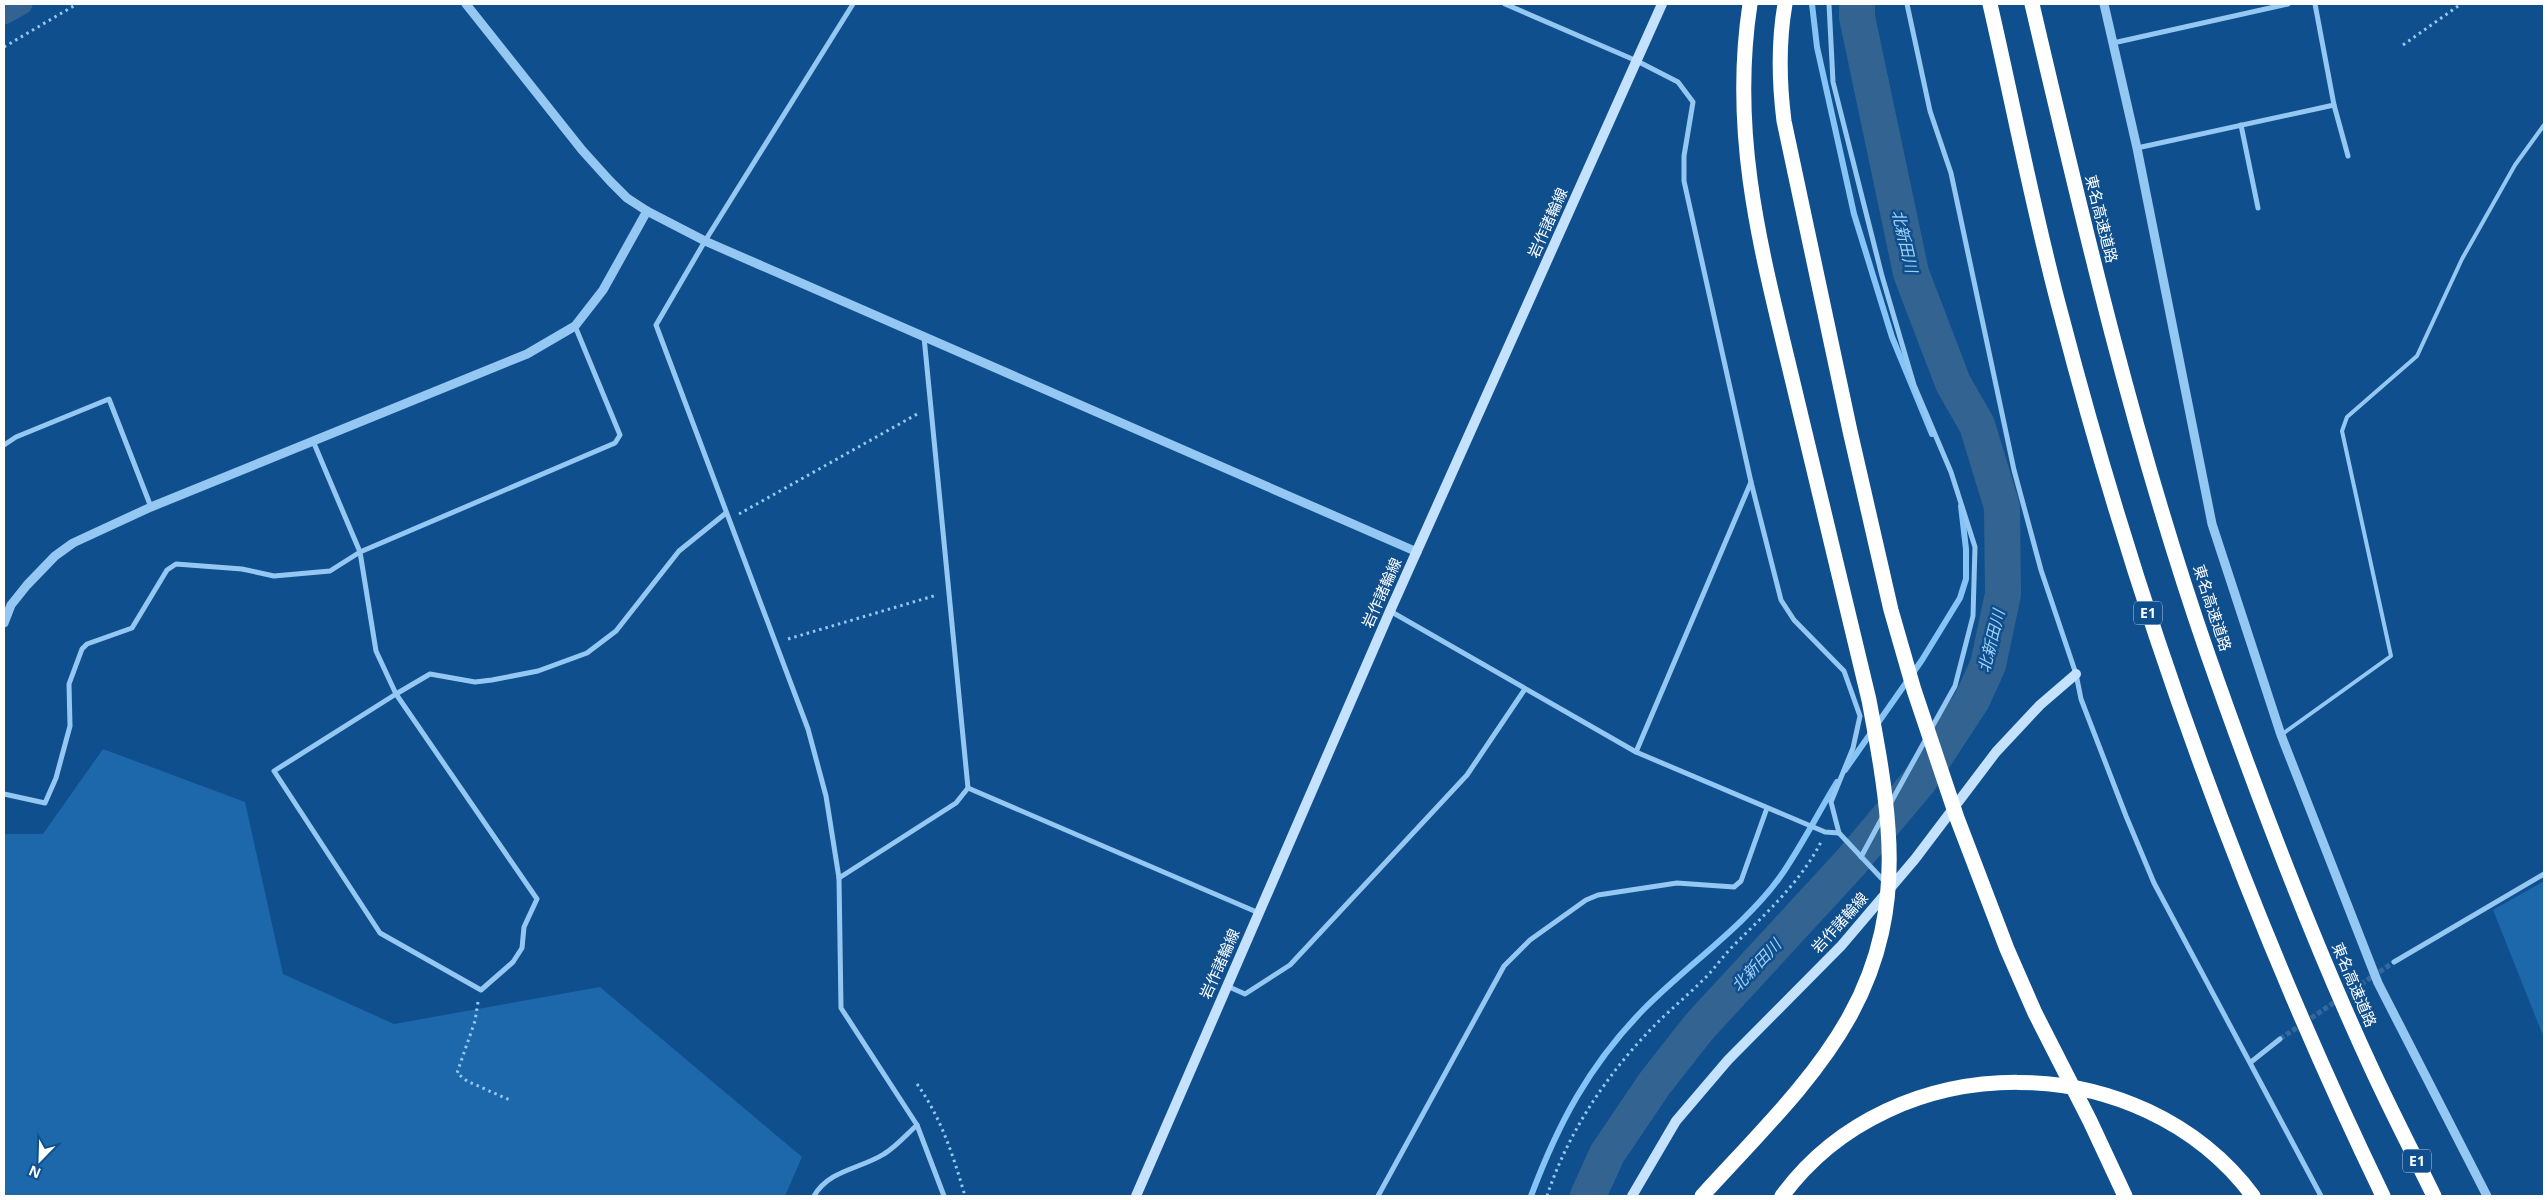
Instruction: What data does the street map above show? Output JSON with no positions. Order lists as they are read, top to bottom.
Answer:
{
  "streets": {
    "highway": ["東名高速道路", "E1"],
    "main road": ["岩作諸輪線"]
  },
  "water": ["北新田川"],
  "north": "bottom left"
}
